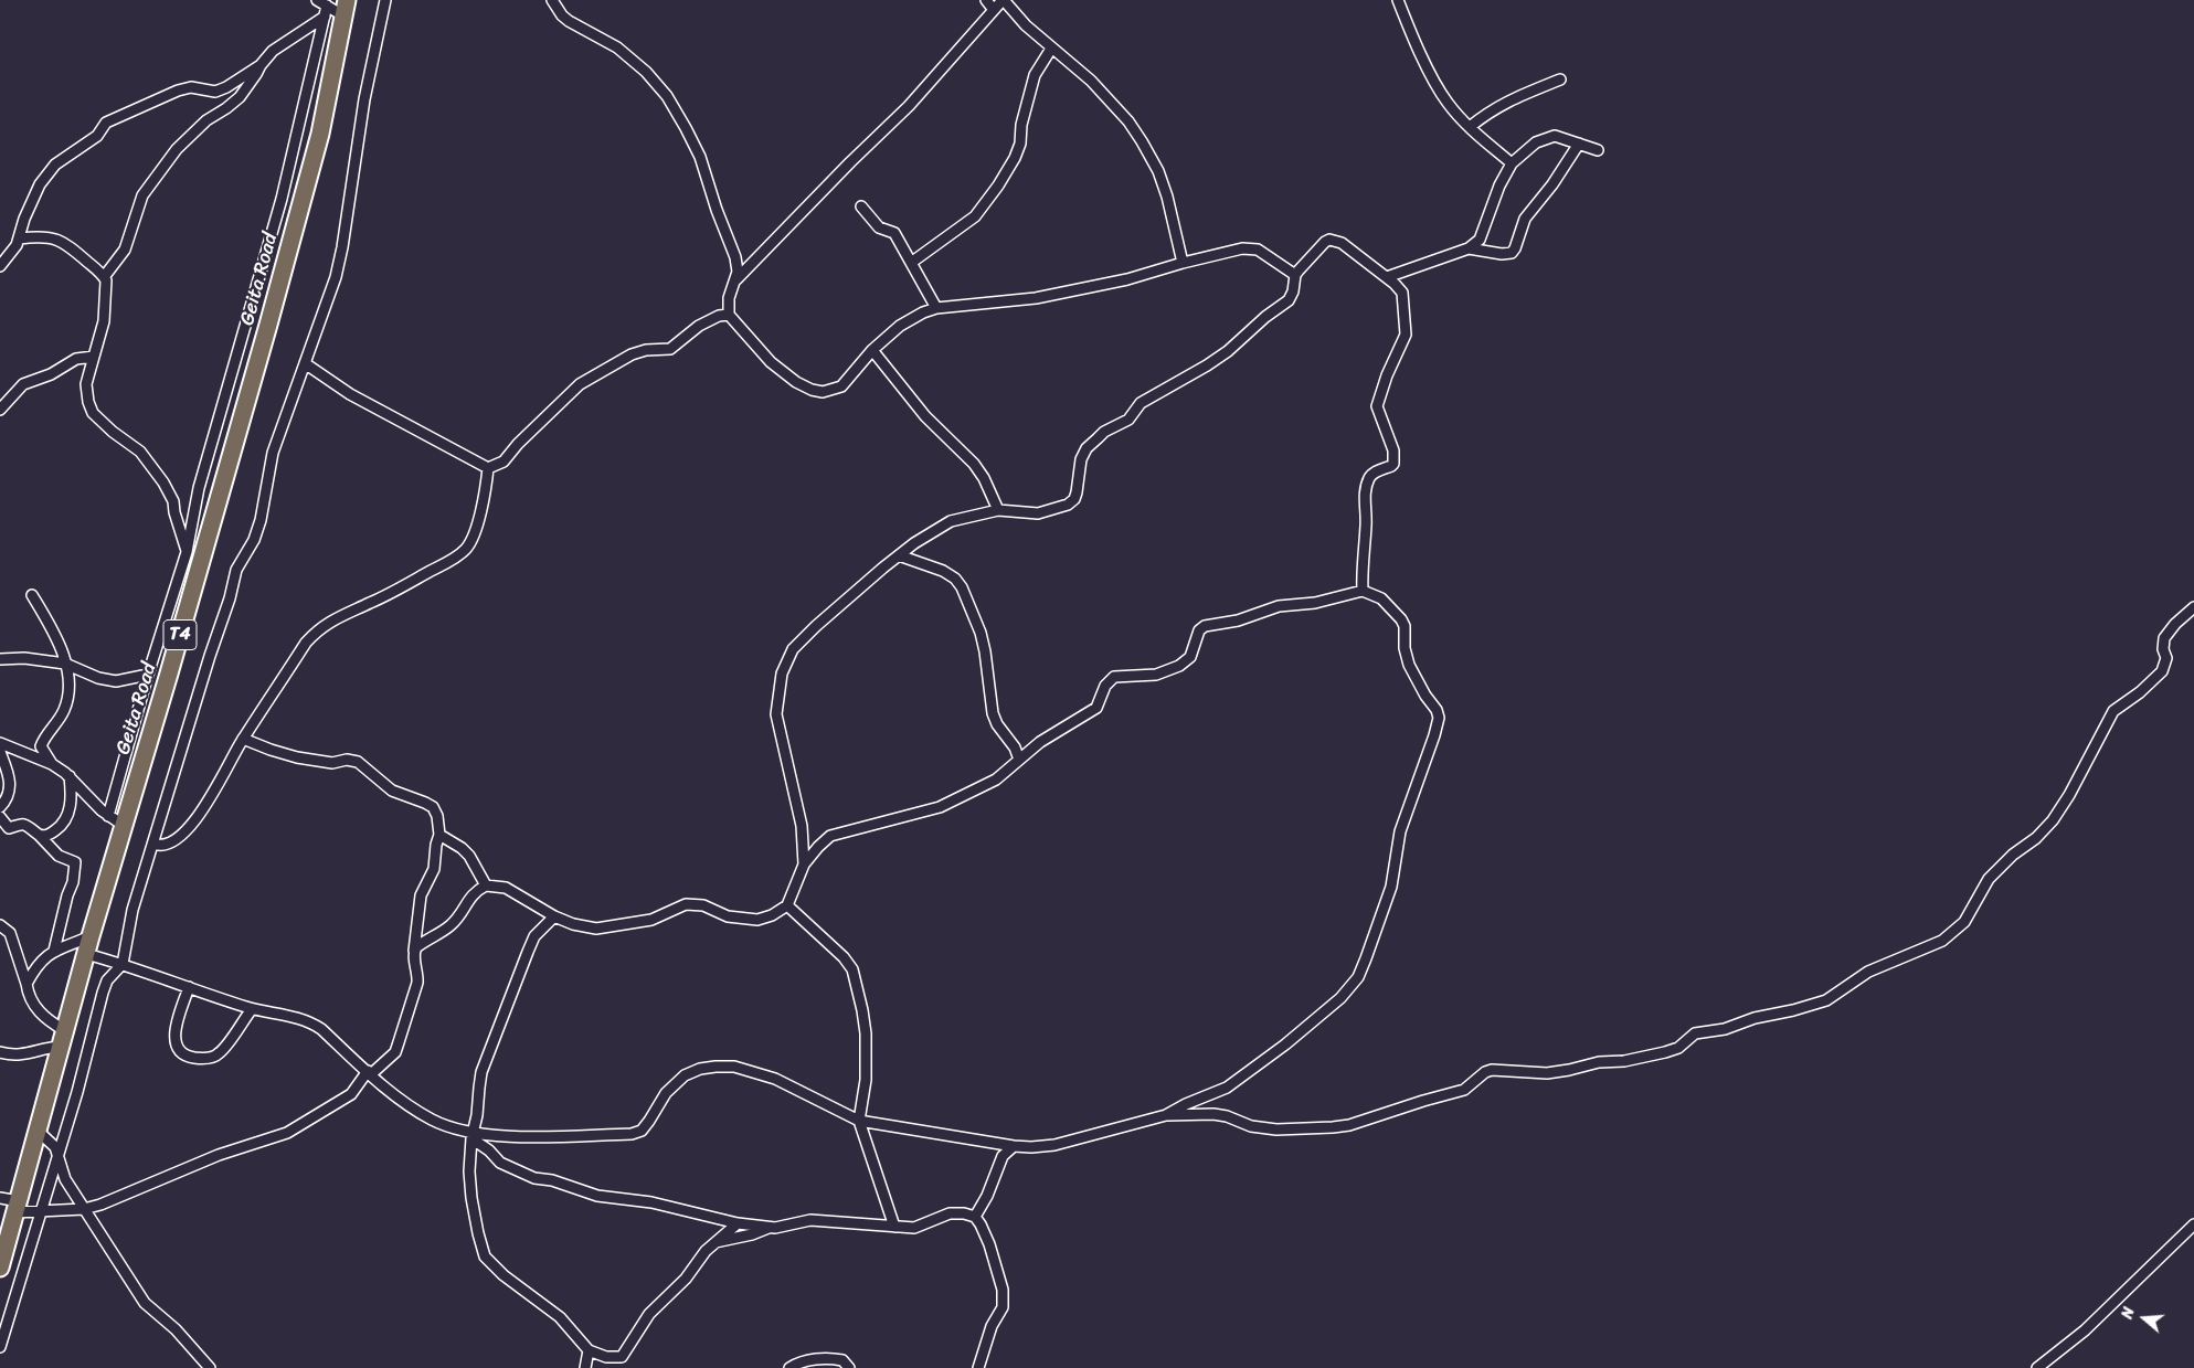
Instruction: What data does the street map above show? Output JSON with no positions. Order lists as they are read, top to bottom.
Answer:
{
  "streets": {
    "highway": ["Geita Road", "T4"]
  },
  "north": "left"
}
